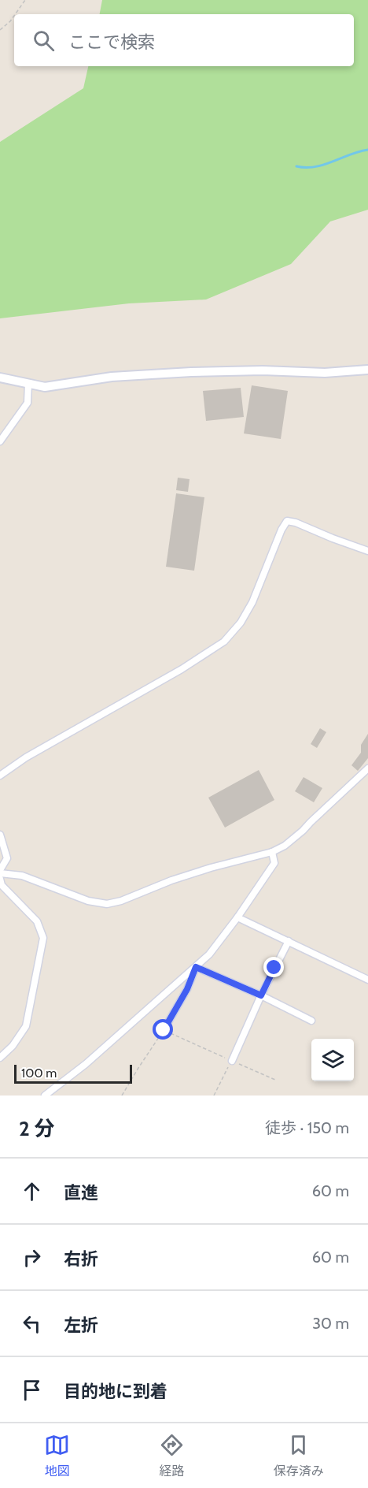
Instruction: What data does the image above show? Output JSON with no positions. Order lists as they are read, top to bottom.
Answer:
{
  "scale_bar": "100 m",
  "page": {
    "search": "ここで検索",
    "scale": "100 m",
    "heading": ["2 分", "徒歩 · 150 m"],
    "list": [
      ["直進", "60 m"],
      ["右折", "60 m"],
      ["左折", "30 m"],
      "目的地に到着"
    ],
    "nav": ["地図", "経路", "保存済み"]
  }
}
